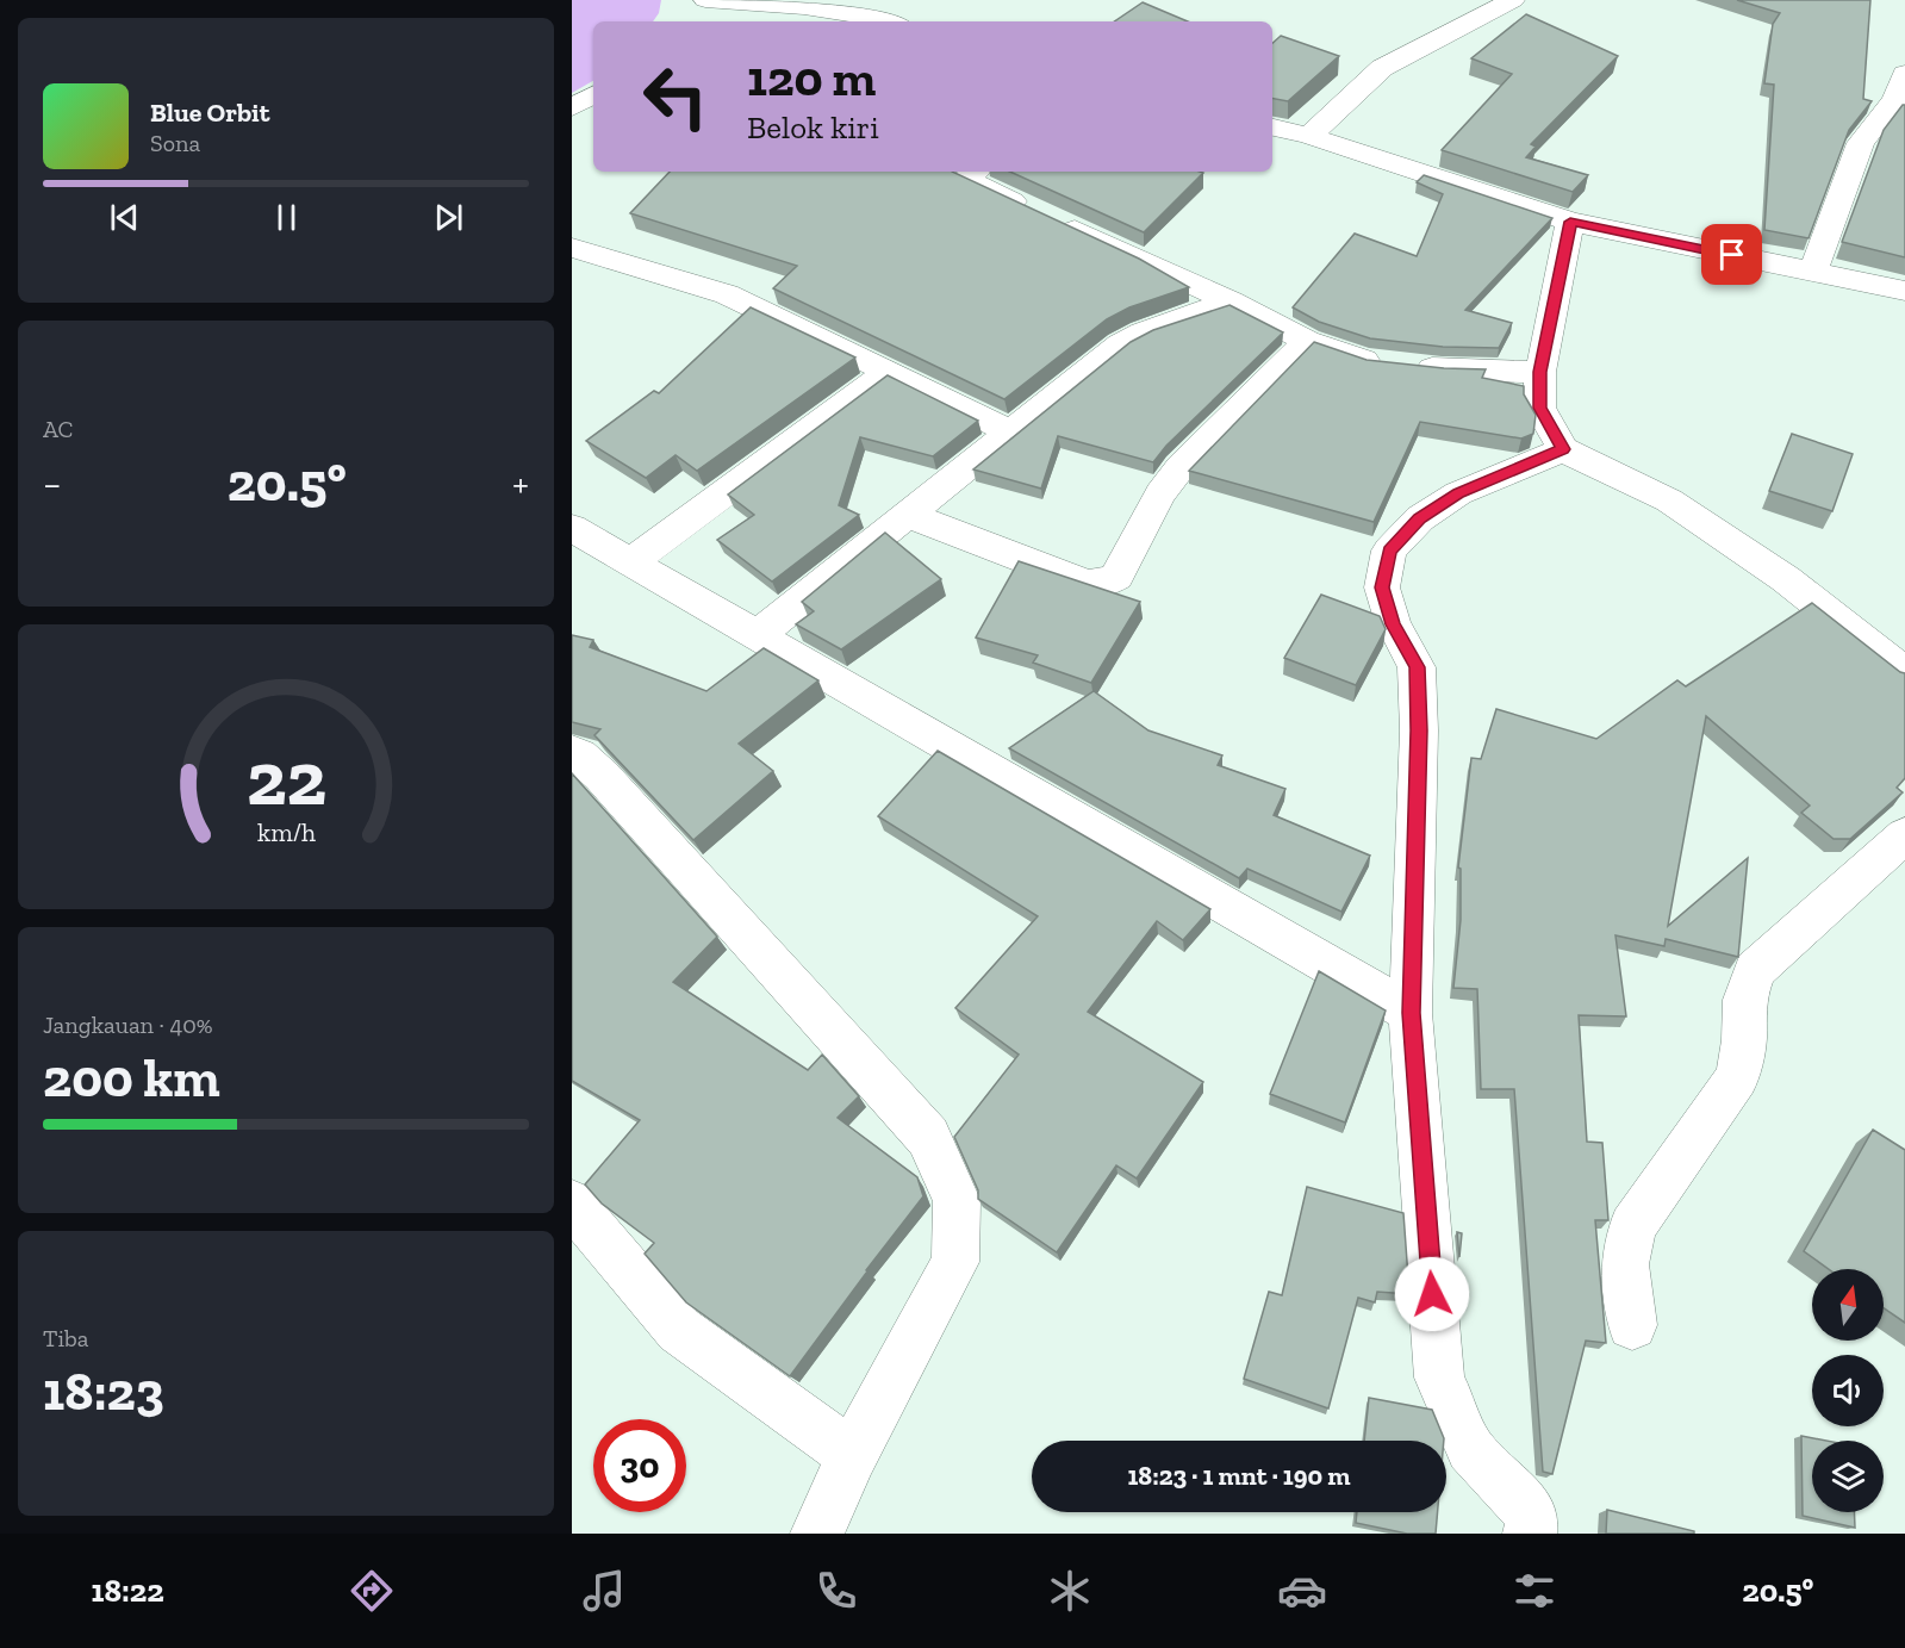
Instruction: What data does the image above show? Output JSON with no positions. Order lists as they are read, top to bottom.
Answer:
{
  "north": "top",
  "page": {
    "turn": ["120 m", "Belok kiri"],
    "song": ["Blue Orbit", "Sona"],
    "tile": [
      "AC",
      ["Jangkauan · 40%", "200 km"],
      ["Tiba", "18:23"]
    ],
    "heat": ["−", "20.5°", "+"],
    "limit": "30",
    "trip": "18:23 · 1 mnt · 190 m",
    "tabs": ["18:22", "20.5°"],
    "gauge": ["22", "km/h"]
  }
}
